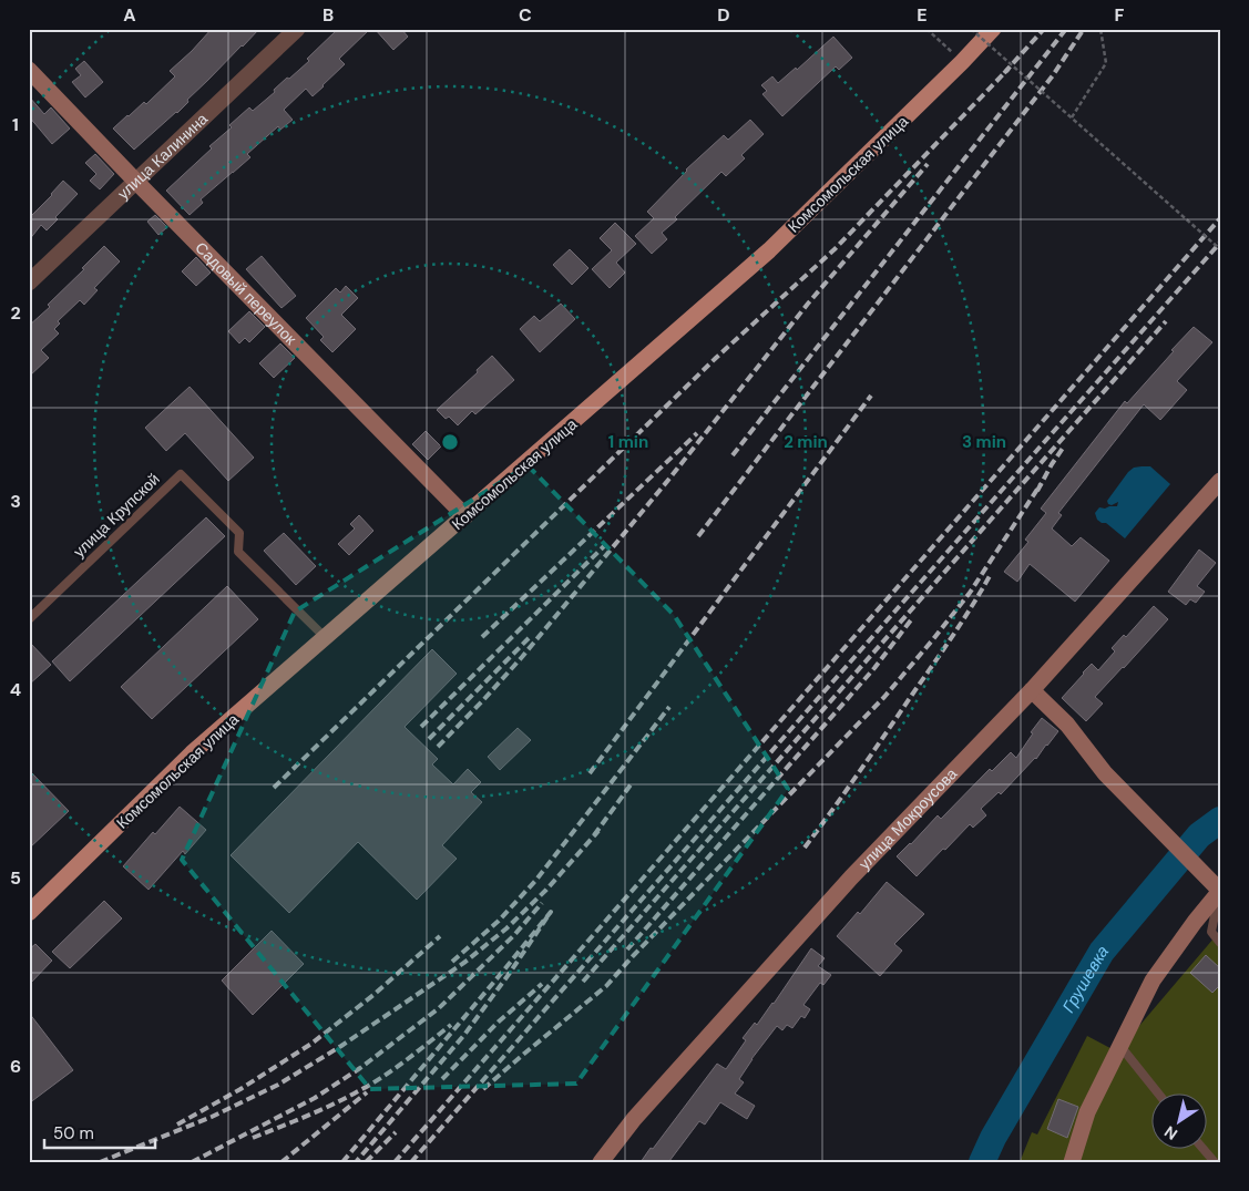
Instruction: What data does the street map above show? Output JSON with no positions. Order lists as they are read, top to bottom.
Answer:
{
  "streets": {
    "main road": ["Комсомольская улица"],
    "street": ["улица Калинина", "Садовый переулок", "улица Мокроусова"],
    "lane": ["улица Крупской"]
  },
  "crossings": [
    ["улица Калинина", "Садовый переулок"],
    ["Комсомольская улица", "Садовый переулок"],
    ["Комсомольская улица", "улица Крупской"]
  ],
  "water": ["Грушевка"],
  "scale_bar": "50 m",
  "north": "bottom left",
  "grid": {
    "columns": [
      "A",
      "B",
      "C",
      "D",
      "E",
      "F"
    ],
    "rows": [
      "1",
      "2",
      "3",
      "4",
      "5",
      "6"
    ]
  },
  "rings": ["1 min", "2 min", "3 min"]
}
